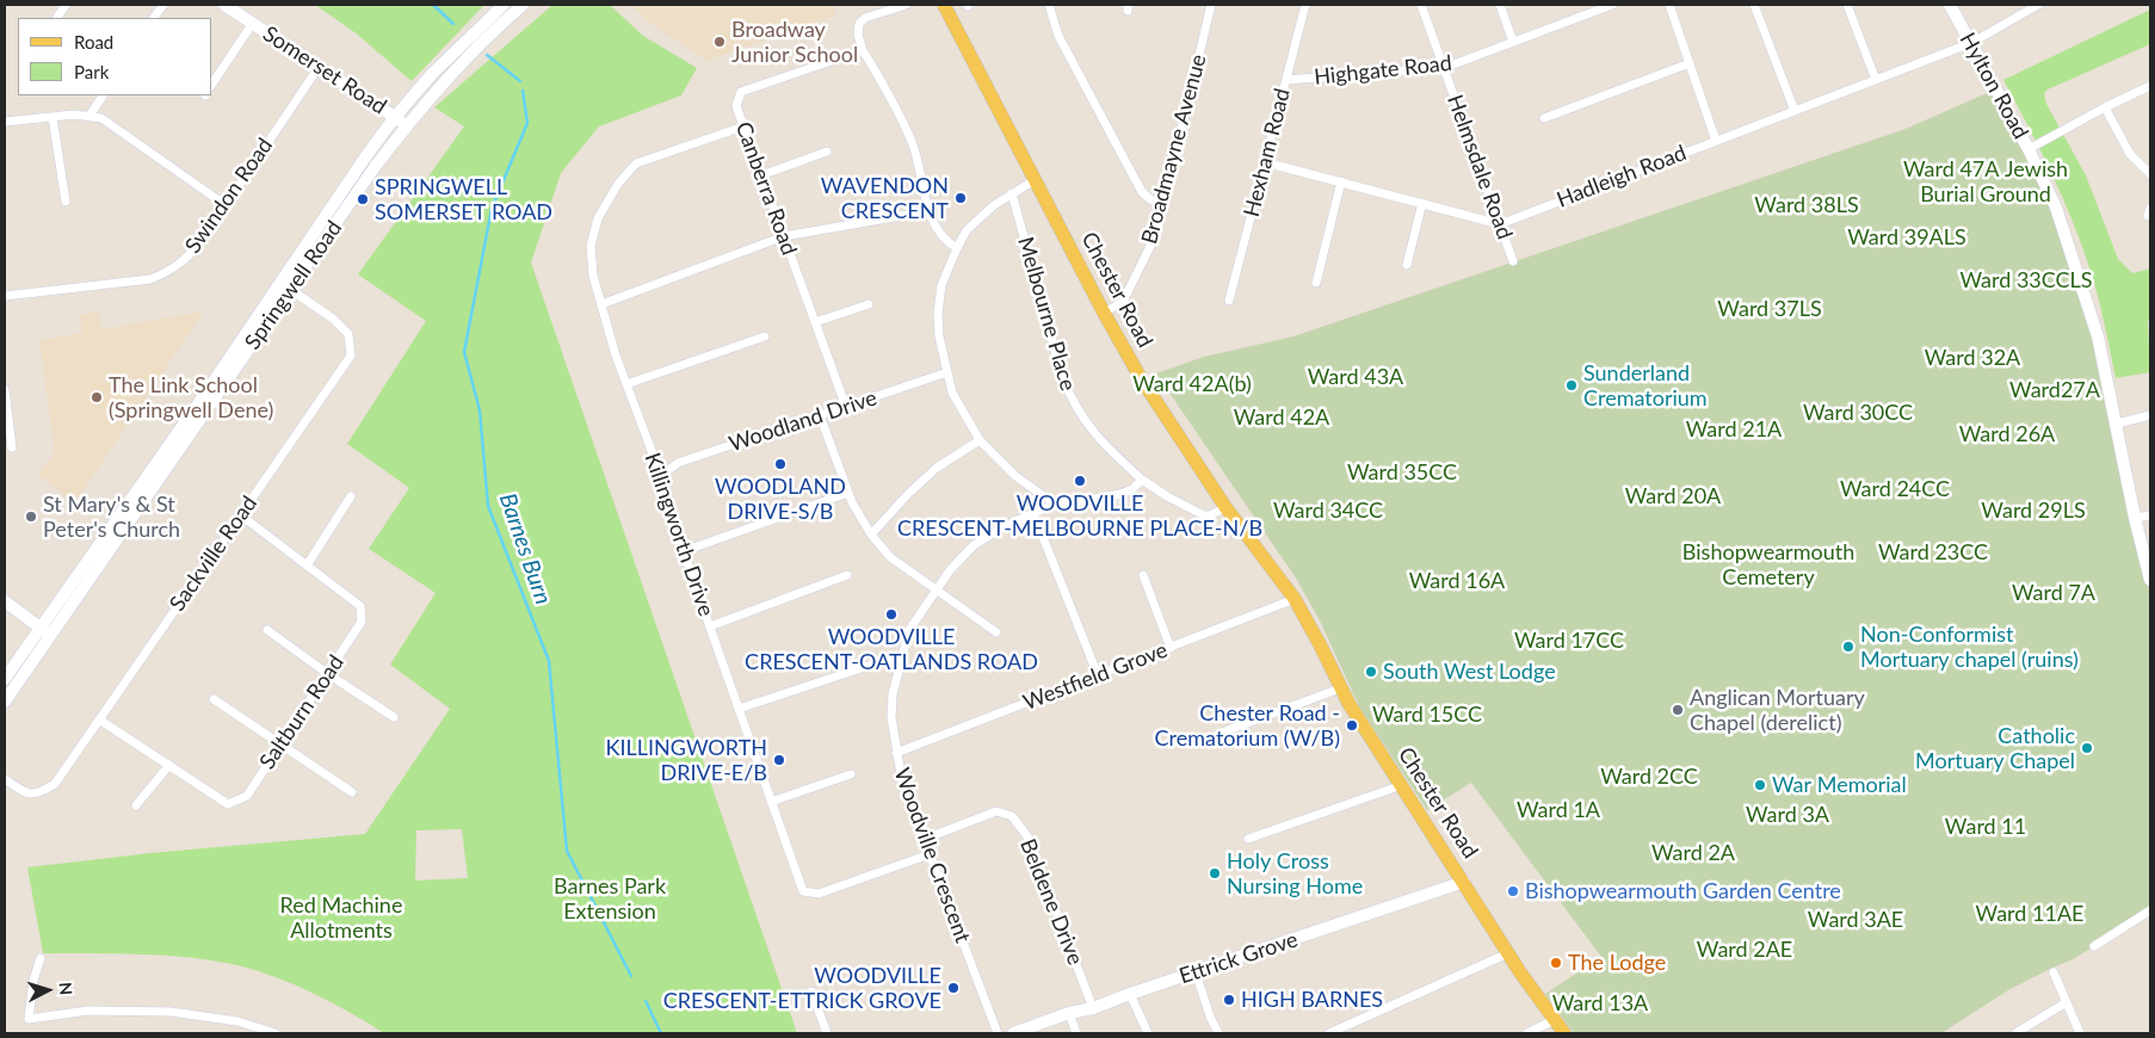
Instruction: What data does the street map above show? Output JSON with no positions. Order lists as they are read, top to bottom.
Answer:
{
  "streets": {
    "main road": ["Chester Road"],
    "street": [
      "Somerset Road",
      "Highgate Road",
      "Hylton Road",
      "Broadmayne Avenue",
      "Hexham Road",
      "Helmsdale Road",
      "Hadleigh Road",
      "Canberra Road",
      "Swindon Road",
      "Springwell Road",
      "Melbourne Place",
      "Woodland Drive",
      "Killingworth Drive",
      "Sackville Road",
      "Westfield Grove",
      "Saltburn Road",
      "Woodville Crescent",
      "Beldene Drive",
      "Ettrick Grove"
    ]
  },
  "crossings": [
    ["Somerset Road", "Swindon Road"],
    ["Somerset Road", "Springwell Road"],
    ["Highgate Road", "Hexham Road"],
    ["Highgate Road", "Helmsdale Road"],
    ["Hylton Road", "Hadleigh Road"],
    ["Broadmayne Avenue", "Chester Road"],
    ["Helmsdale Road", "Hadleigh Road"],
    ["Canberra Road", "Woodland Drive"],
    ["Canberra Road", "Killingworth Drive"],
    ["Springwell Road", "Sackville Road"],
    ["Chester Road", "Westfield Grove"],
    ["Chester Road", "Ettrick Grove"],
    ["Melbourne Place", "Woodville Crescent"],
    ["Woodland Drive", "Killingworth Drive"],
    ["Killingworth Drive", "Woodville Crescent"],
    ["Sackville Road", "Saltburn Road"],
    ["Westfield Grove", "Woodville Crescent"],
    ["Woodville Crescent", "Beldene Drive"],
    ["Beldene Drive", "Ettrick Grove"]
  ],
  "water": ["Barnes Burn"],
  "parks": [
    "Ward 47A Jewish Burial Ground",
    "Ward 38LS",
    "Ward 39ALS",
    "Ward 33CCLS",
    "Ward 37LS",
    "Ward 32A",
    "Ward 43A",
    "Ward 42A(b)",
    "Ward27A",
    "Ward 30CC",
    "Ward 42A",
    "Ward 21A",
    "Ward 26A",
    "Ward 35CC",
    "Ward 24CC",
    "Ward 20A",
    "Ward 34CC",
    "Ward 29LS",
    "Bishopwearmouth Cemetery",
    "Ward 23CC",
    "Ward 16A",
    "Ward 7A",
    "Ward 17CC",
    "Ward 15CC",
    "Ward 2CC",
    "Ward 1A",
    "Ward 3A",
    "Ward 11",
    "Ward 2A",
    "Barnes Park Extension",
    "Red Machine Allotments",
    "Ward 11AE",
    "Ward 3AE",
    "Ward 2AE",
    "Ward 13A"
  ],
  "places": [
    "Broadway Junior School",
    "WAVENDON CRESCENT",
    "SPRINGWELL SOMERSET ROAD",
    "Sunderland Crematorium",
    "The Link School (Springwell Dene)",
    "WOODLAND DRIVE-S/B",
    "WOODVILLE CRESCENT-MELBOURNE PLACE-N/B",
    "St Mary's & St Peter's Church",
    "WOODVILLE CRESCENT-OATLANDS ROAD",
    "Non-Conformist Mortuary chapel (ruins)",
    "South West Lodge",
    "Anglican Mortuary Chapel (derelict)",
    "Chester Road - Crematorium (W/B)",
    "Catholic Mortuary Chapel",
    "KILLINGWORTH DRIVE-E/B",
    "War Memorial",
    "Holy Cross Nursing Home",
    "Bishopwearmouth Garden Centre",
    "The Lodge",
    "WOODVILLE CRESCENT-ETTRICK GROVE",
    "HIGH BARNES"
  ],
  "legend": ["Road", "Park"],
  "north": "right"
}
